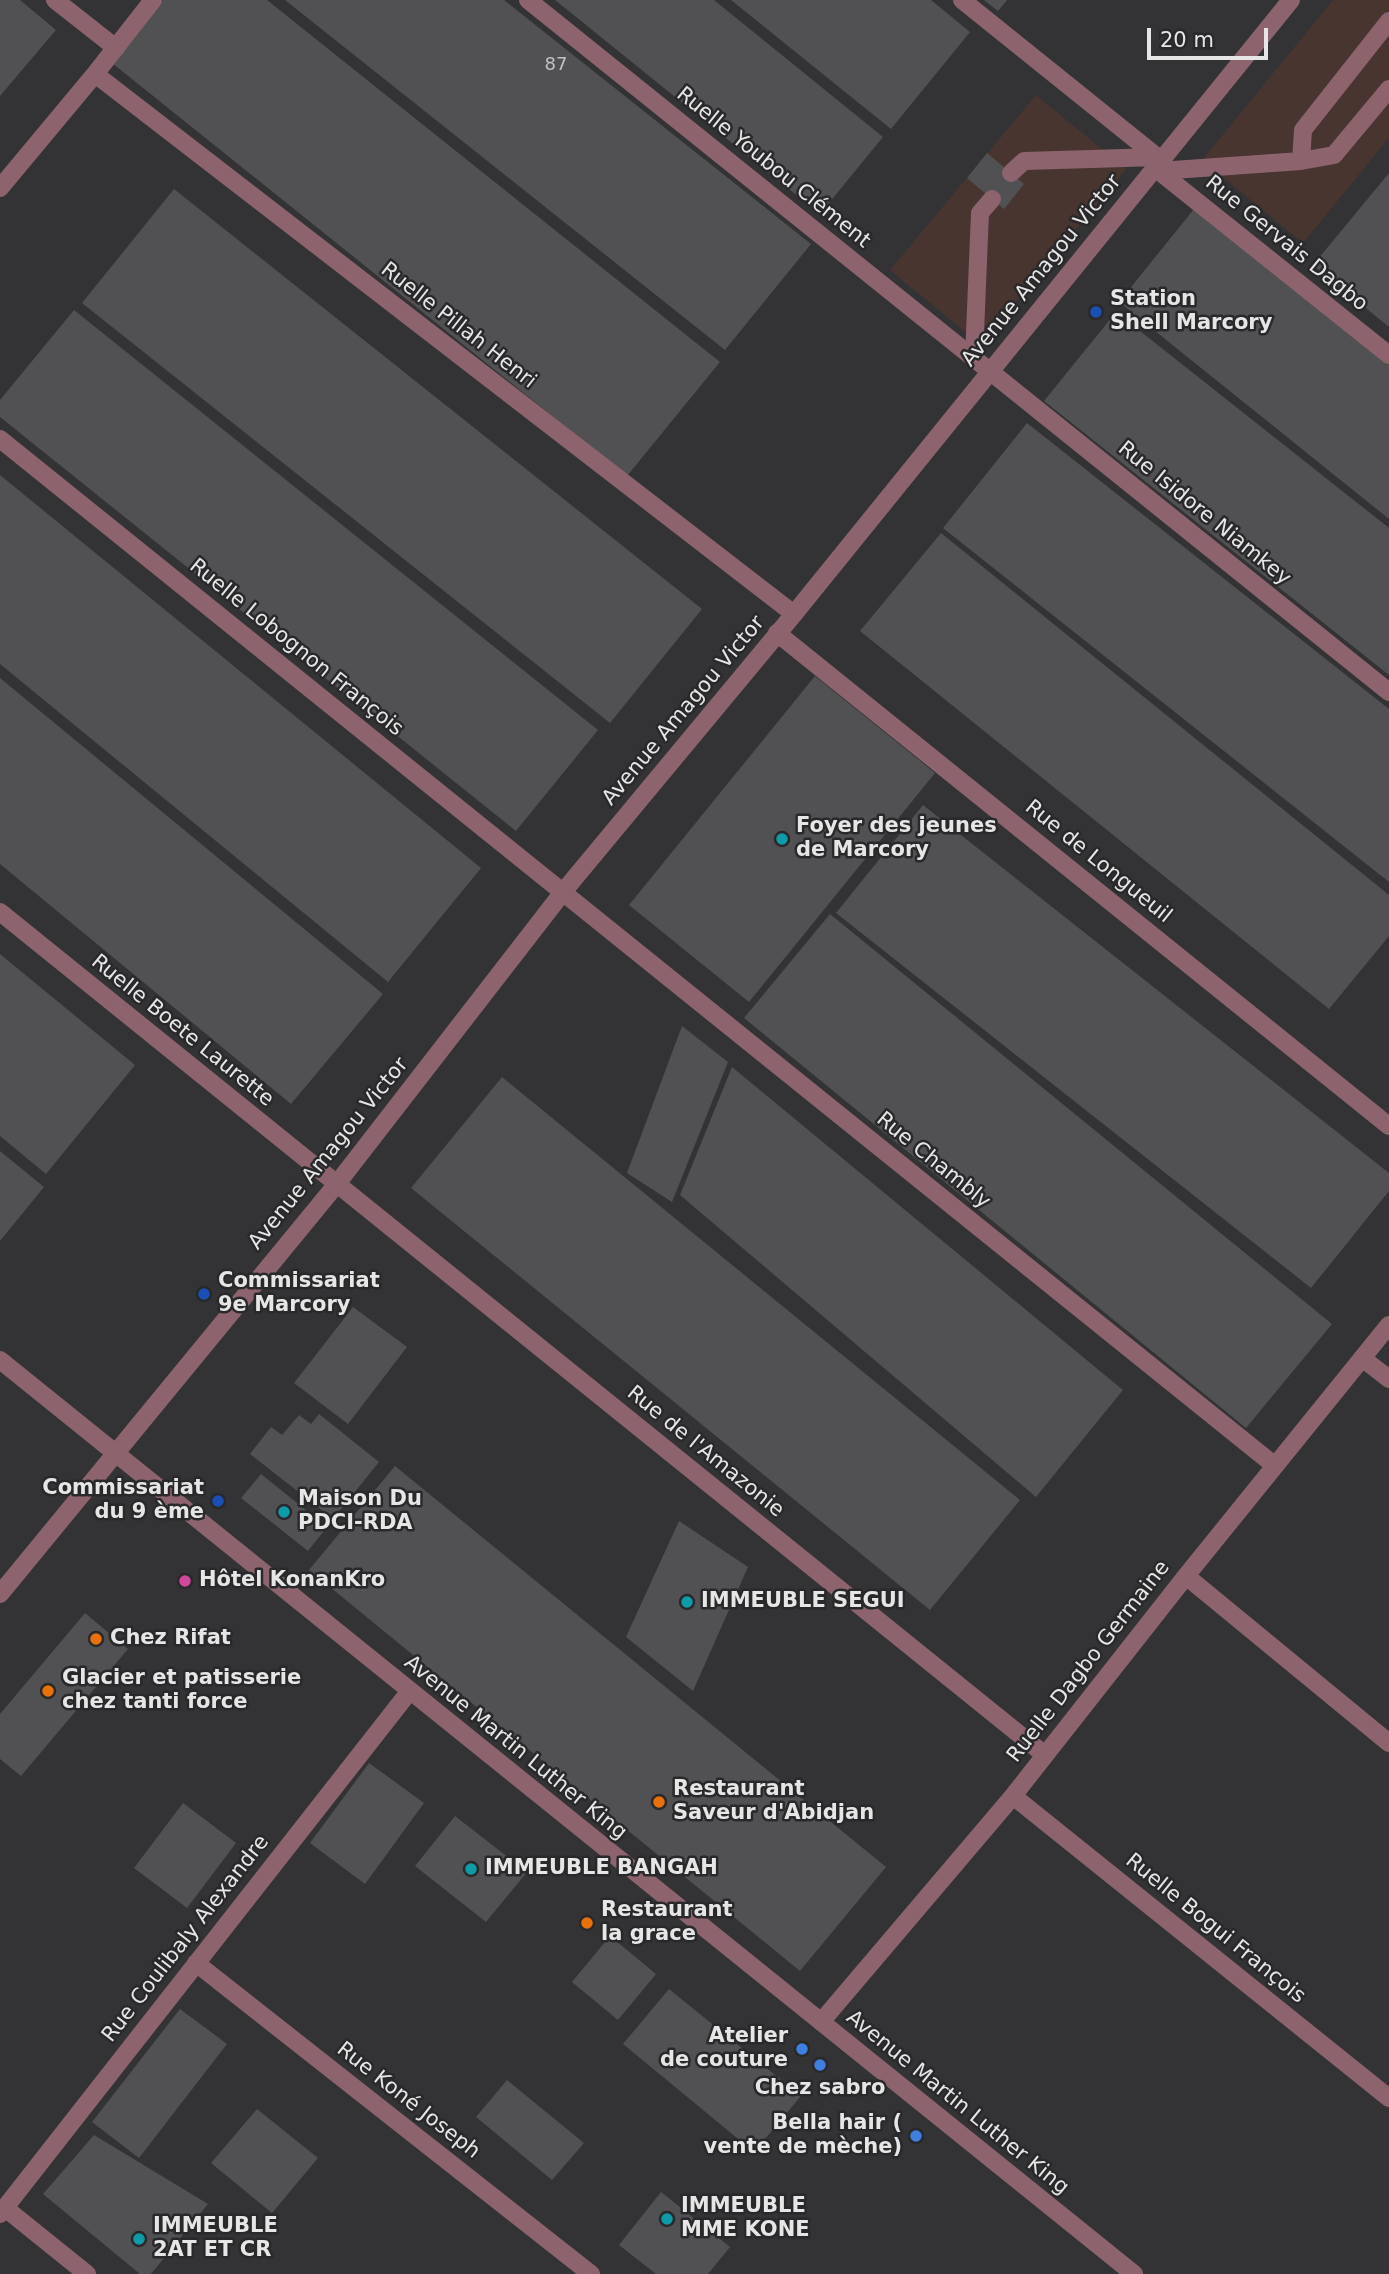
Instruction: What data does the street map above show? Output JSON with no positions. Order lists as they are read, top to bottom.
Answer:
{
  "streets": {
    "street": [
      "Ruelle Youbou Clément",
      "Rue Gervais Dagbo",
      "Avenue Amagou Victor",
      "Ruelle Pillah Henri",
      "Rue Isidore Niamkey",
      "Ruelle Lobognon François",
      "Rue de Longueuil",
      "Ruelle Boete Laurette",
      "Rue Chambly",
      "Rue de l'Amazonie",
      "Ruelle Dagbo Germaine",
      "Avenue Martin Luther King",
      "Ruelle Bogui François",
      "Rue Coulibaly Alexandre",
      "Rue Koné Joseph"
    ]
  },
  "crossings": [
    ["Ruelle Youbou Clément", "Avenue Amagou Victor"],
    ["Ruelle Youbou Clément", "Rue Isidore Niamkey"],
    ["Rue Gervais Dagbo", "Avenue Amagou Victor"],
    ["Avenue Amagou Victor", "Ruelle Pillah Henri"],
    ["Avenue Amagou Victor", "Rue Isidore Niamkey"],
    ["Avenue Amagou Victor", "Ruelle Lobognon François"],
    ["Avenue Amagou Victor", "Rue de Longueuil"],
    ["Avenue Amagou Victor", "Ruelle Boete Laurette"],
    ["Avenue Amagou Victor", "Rue Chambly"],
    ["Avenue Amagou Victor", "Rue de l'Amazonie"],
    ["Avenue Amagou Victor", "Avenue Martin Luther King"],
    ["Ruelle Lobognon François", "Rue Chambly"],
    ["Ruelle Boete Laurette", "Rue de l'Amazonie"],
    ["Rue Chambly", "Ruelle Dagbo Germaine"],
    ["Rue de l'Amazonie", "Ruelle Dagbo Germaine"],
    ["Ruelle Dagbo Germaine", "Avenue Martin Luther King"],
    ["Ruelle Dagbo Germaine", "Ruelle Bogui François"],
    ["Avenue Martin Luther King", "Rue Coulibaly Alexandre"],
    ["Rue Coulibaly Alexandre", "Rue Koné Joseph"]
  ],
  "places": [
    "Station Shell Marcory",
    "Foyer des jeunes de Marcory",
    "Commissariat 9e Marcory",
    "Commissariat du 9 ème",
    "Maison Du PDCI-RDA",
    "Hôtel KonanKro",
    "IMMEUBLE SEGUI",
    "Chez Rifat",
    "Glacier et patisserie chez tanti force",
    "Restaurant Saveur d'Abidjan",
    "IMMEUBLE BANGAH",
    "Restaurant la grace",
    "Atelier de couture",
    "Chez sabro",
    "Bella hair ( vente de mèche)",
    "IMMEUBLE MME KONE",
    "IMMEUBLE 2AT ET CR"
  ],
  "house_numbers": ["87"],
  "scale_bar": "20 m"
}
